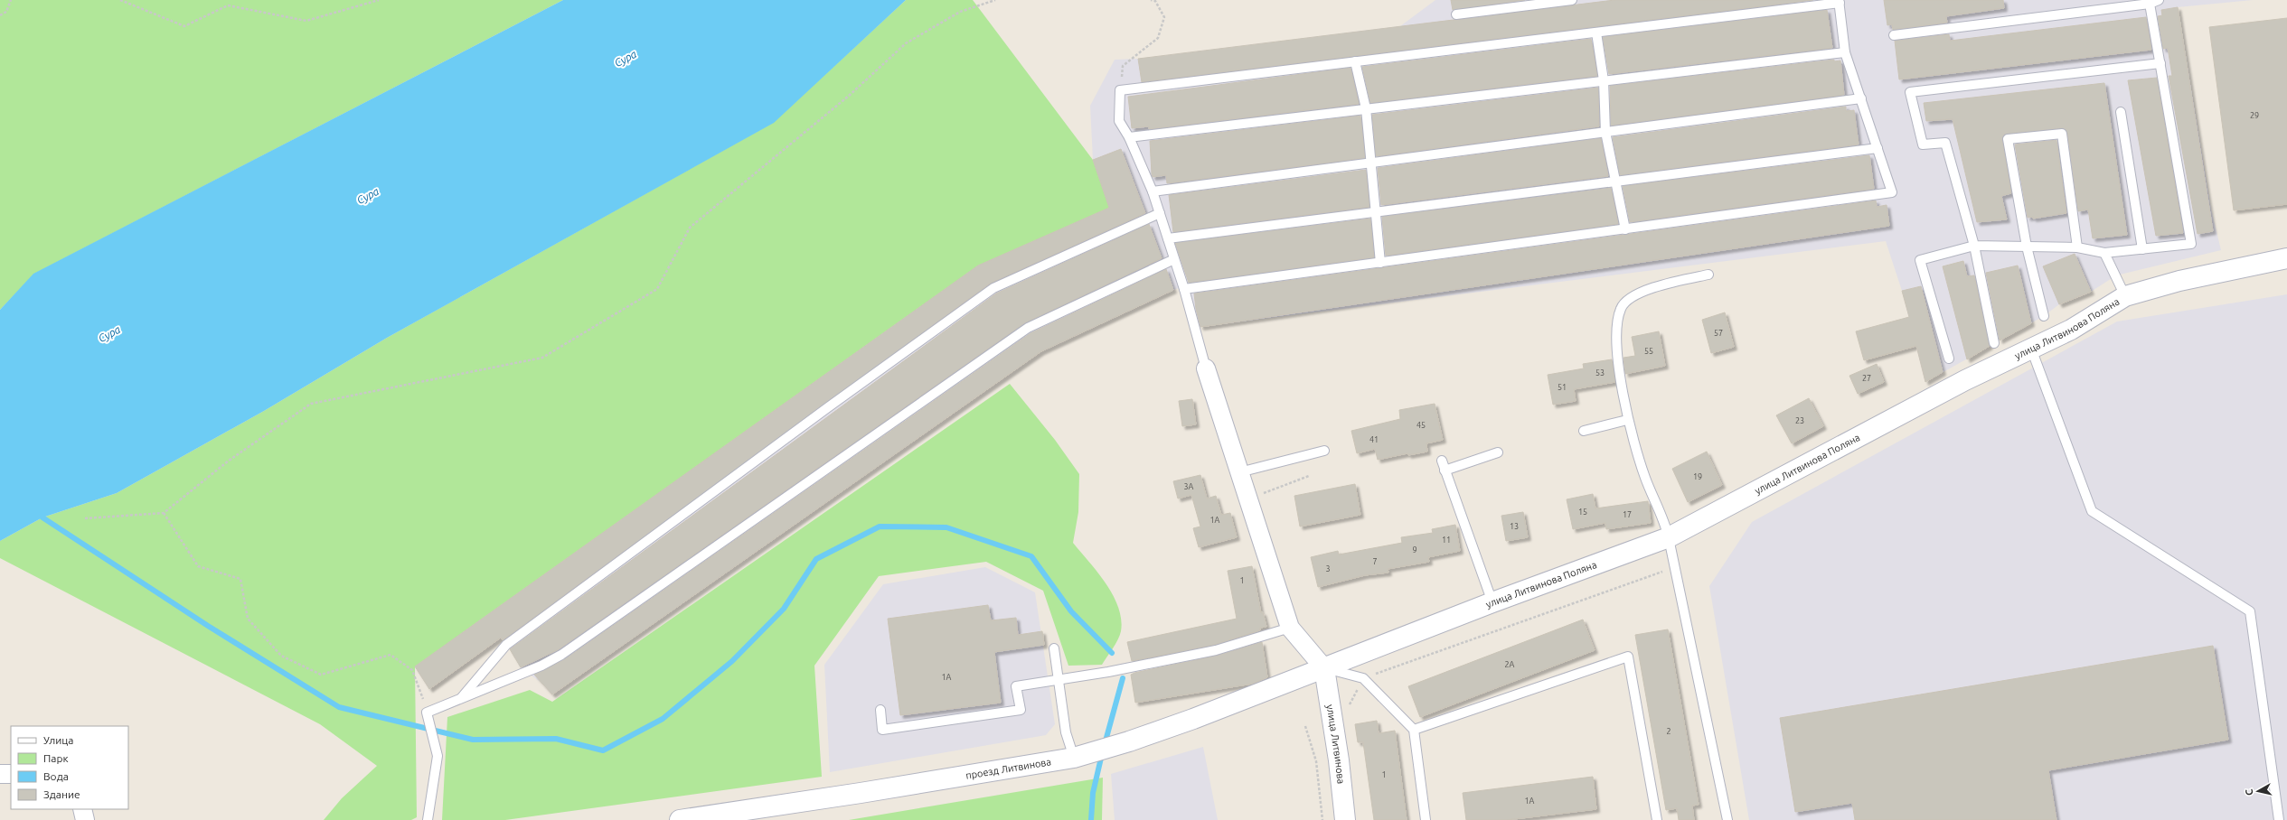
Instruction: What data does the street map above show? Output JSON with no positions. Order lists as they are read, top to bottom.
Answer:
{
  "streets": {
    "main road": ["улица Литвинова Поляна", "улица Литвинова", "проезд Литвинова"]
  },
  "crossings": [
    ["улица Литвинова Поляна", "улица Литвинова"],
    ["улица Литвинова Поляна", "проезд Литвинова"],
    ["улица Литвинова", "проезд Литвинова"]
  ],
  "water": ["Сура"],
  "house_numbers": [
    "29",
    "57",
    "55",
    "53",
    "27",
    "51",
    "23",
    "45",
    "41",
    "19",
    "3А",
    "15",
    "17",
    "1А",
    "13",
    "11",
    "9",
    "7",
    "3",
    "1",
    "2А",
    "1А",
    "2",
    "1",
    "1А"
  ],
  "legend": [
    "Улица",
    "Парк",
    "Вода",
    "Здание"
  ],
  "north": "left"
}
